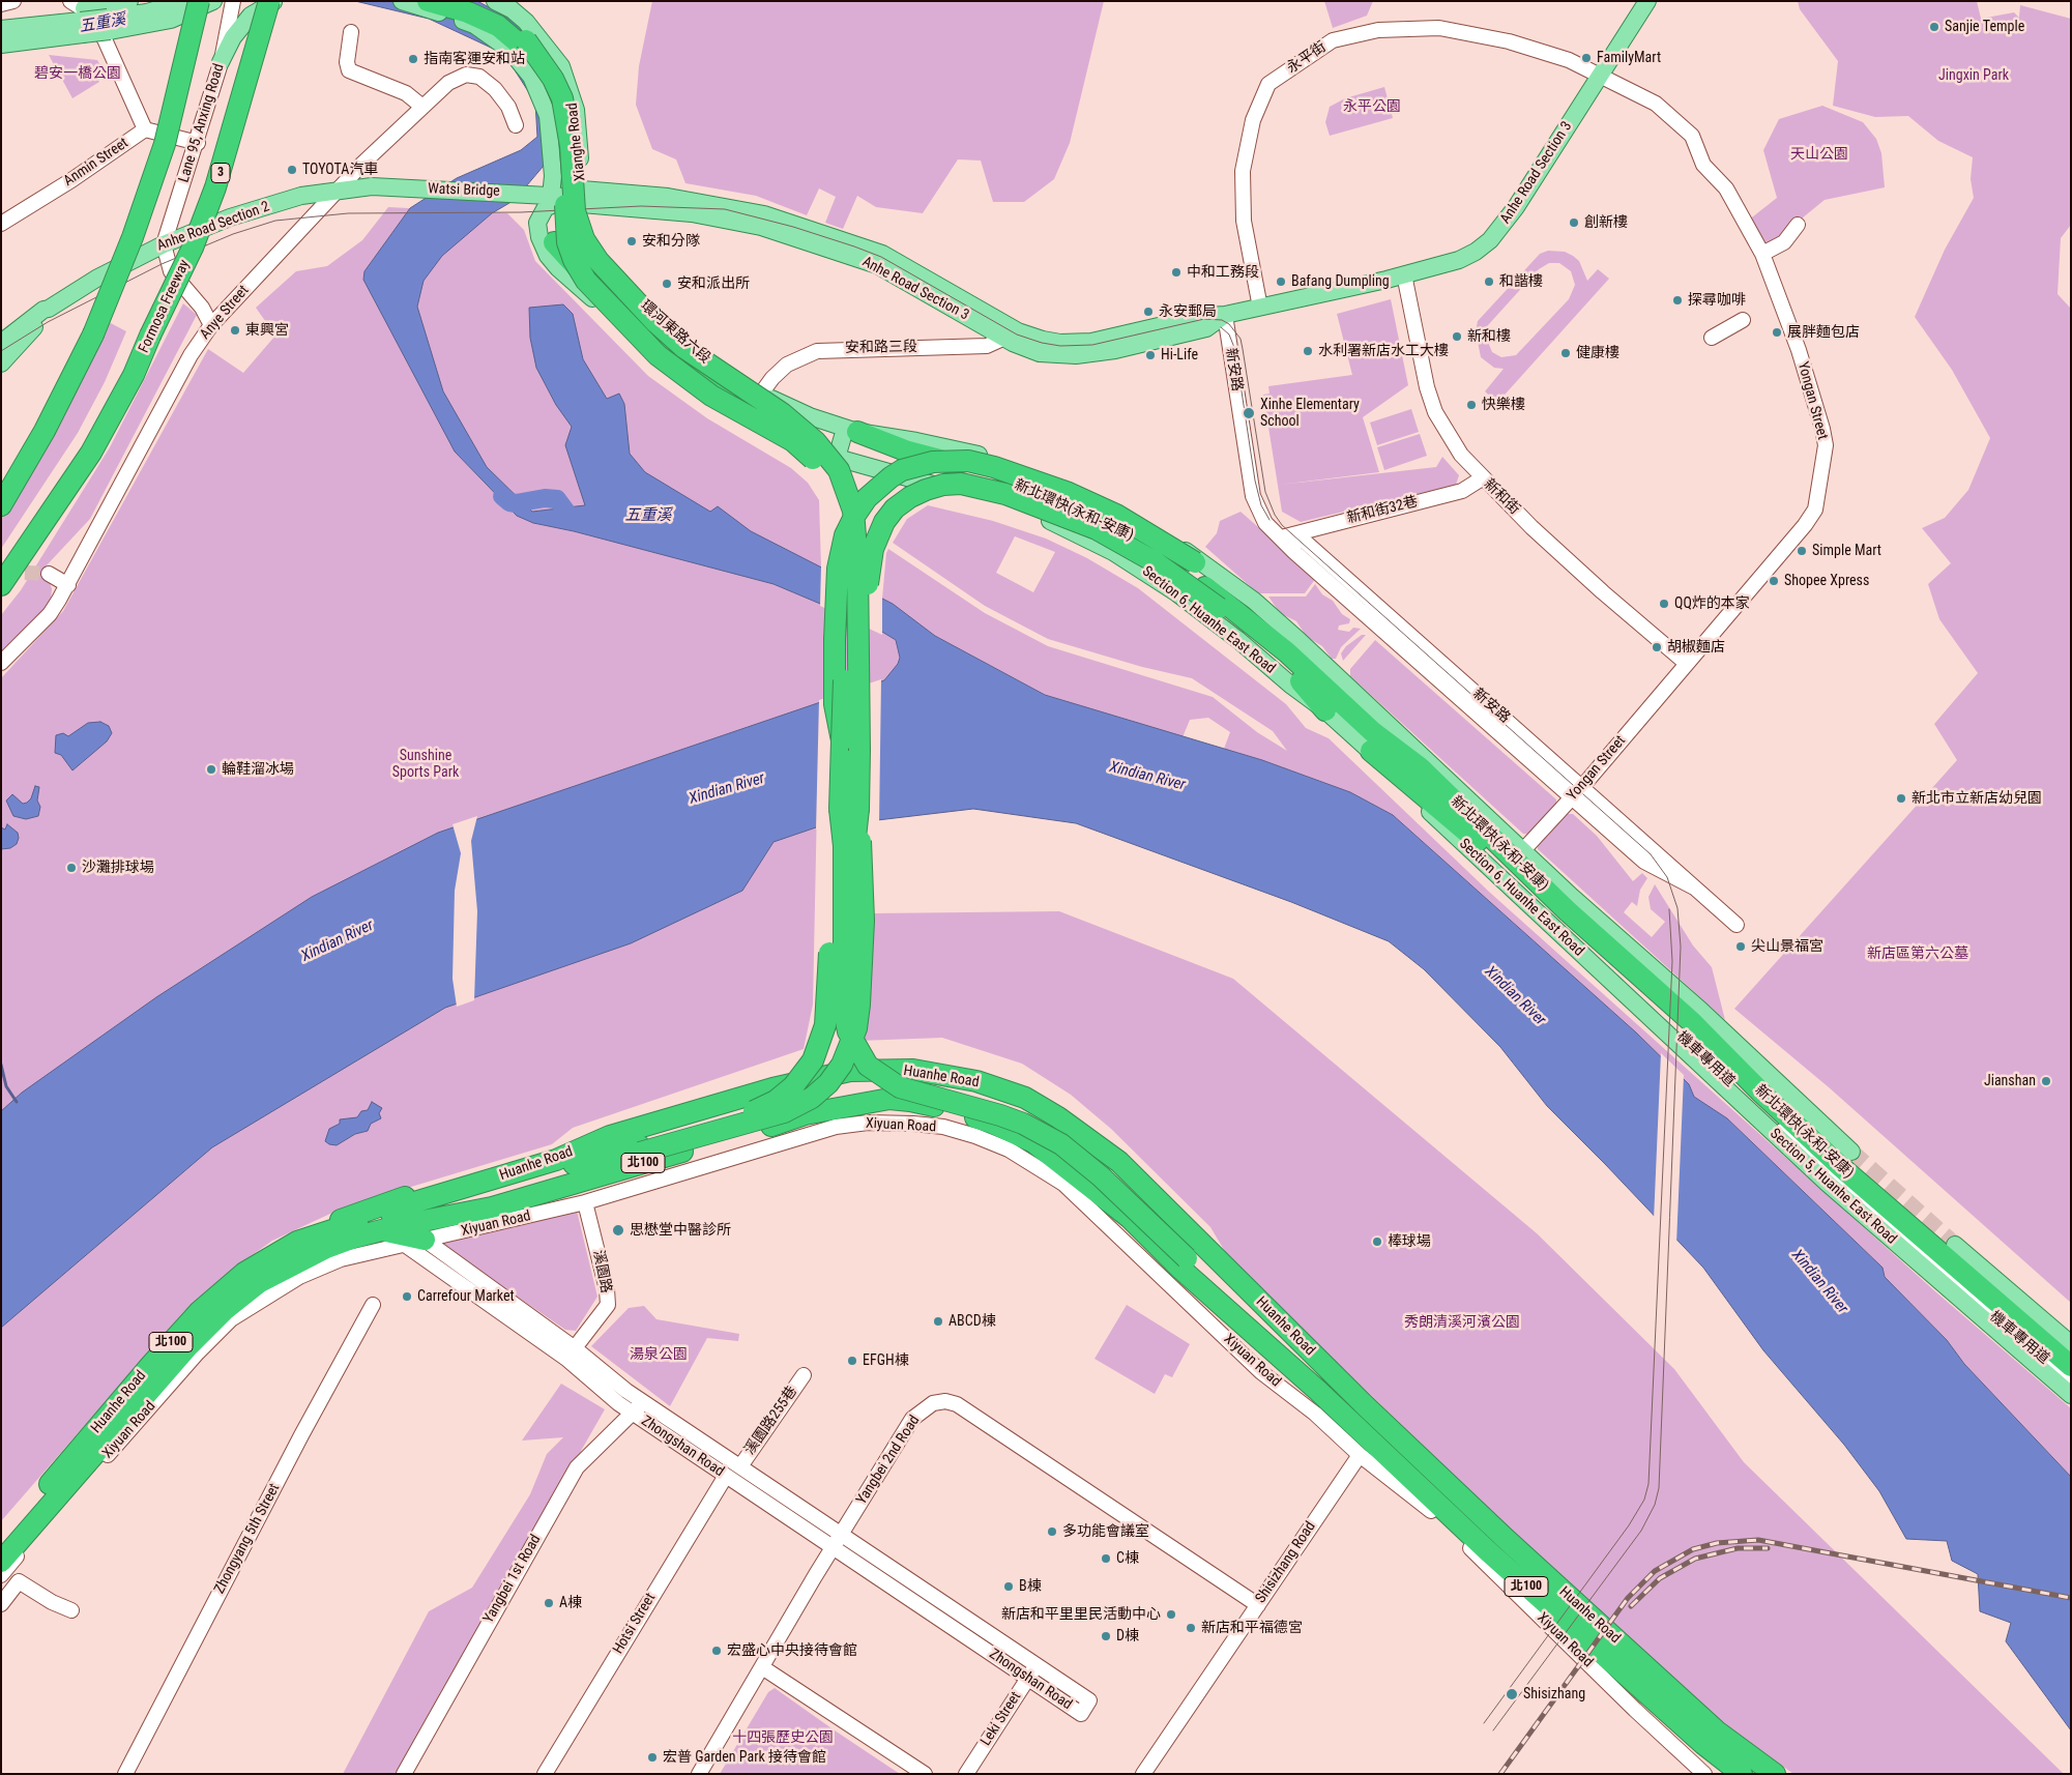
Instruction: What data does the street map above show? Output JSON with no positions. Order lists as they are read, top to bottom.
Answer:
{
  "streets": {
    "highway": [
      "3",
      "Formosa Freeway",
      "新北環快(永和-安康)",
      "Huanhe Road",
      "北100"
    ],
    "main road": [
      "Xianghe Road",
      "Anhe Road Section 3",
      "Watsi Bridge",
      "Anhe Road Section 2",
      "環河東路六段",
      "Section 6, Huanhe East Road",
      "Section 5, Huanhe East Road"
    ],
    "street": [
      "永平街",
      "Lane 95, Anxing Road",
      "Anmin Street",
      "Anye Street",
      "安和路三段",
      "新安路",
      "Yongan Street",
      "新和街",
      "新和街32巷",
      "機車專用道",
      "Xiyuan Road",
      "溪園路",
      "溪園路255巷",
      "Zhongshan Road",
      "Yangbei 2nd Road",
      "Zhongyang 5th Street",
      "Shisizhang Road",
      "Yangbei 1st Road",
      "Hotsi Street",
      "Leki Street"
    ]
  },
  "crossings": [
    ["永平街", "Anhe Road Section 3"],
    ["永平街", "Yongan Street"],
    ["Lane 95, Anxing Road", "Anhe Road Section 2"],
    ["Xianghe Road", "Anhe Road Section 3"],
    ["Xianghe Road", "Watsi Bridge"],
    ["Xianghe Road", "環河東路六段"],
    ["Xianghe Road", "Section 6, Huanhe East Road"],
    ["Anhe Road Section 3", "Watsi Bridge"],
    ["Anhe Road Section 3", "環河東路六段"],
    ["Anhe Road Section 3", "安和路三段"],
    ["Anhe Road Section 3", "新安路"],
    ["Anhe Road Section 3", "Yongan Street"],
    ["Anhe Road Section 3", "新和街"],
    ["Anhe Road Section 3", "Section 6, Huanhe East Road"],
    ["Watsi Bridge", "Anhe Road Section 2"],
    ["Watsi Bridge", "環河東路六段"],
    ["Watsi Bridge", "Section 6, Huanhe East Road"],
    ["Anhe Road Section 2", "Anye Street"],
    ["環河東路六段", "安和路三段"],
    ["環河東路六段", "新北環快(永和-安康)"],
    ["環河東路六段", "Section 6, Huanhe East Road"],
    ["新安路", "Yongan Street"],
    ["新安路", "新和街32巷"],
    ["Yongan Street", "新和街"],
    ["新和街", "新和街32巷"],
    ["新北環快(永和-安康)", "Section 6, Huanhe East Road"],
    ["新北環快(永和-安康)", "機車專用道"],
    ["Section 6, Huanhe East Road", "機車專用道"],
    ["Section 6, Huanhe East Road", "Section 5, Huanhe East Road"],
    ["Huanhe Road", "Xiyuan Road"],
    ["Huanhe Road", "Zhongshan Road"],
    ["Xiyuan Road", "溪園路"],
    ["Xiyuan Road", "Zhongshan Road"],
    ["Xiyuan Road", "Shisizhang Road"],
    ["溪園路", "Zhongshan Road"],
    ["溪園路255巷", "Zhongshan Road"],
    ["Zhongshan Road", "Yangbei 2nd Road"],
    ["Zhongshan Road", "Yangbei 1st Road"],
    ["Zhongshan Road", "Hotsi Street"],
    ["Zhongshan Road", "Leki Street"],
    ["Yangbei 2nd Road", "Shisizhang Road"]
  ],
  "water": ["五重溪", "Xindian River"],
  "parks": [
    "碧安一橋公園",
    "Jingxin Park",
    "永平公園",
    "天山公園",
    "Sunshine Sports Park",
    "新店區第六公墓",
    "秀朗清溪河濱公園",
    "湯泉公園",
    "十四張歷史公園"
  ],
  "places": [
    "Sanjie Temple",
    "FamilyMart",
    "指南客運安和站",
    "TOYOTA汽車",
    "創新樓",
    "安和分隊",
    "中和工務段",
    "Bafang Dumpling",
    "和諧樓",
    "安和派出所",
    "探尋咖啡",
    "永安郵局",
    "東興宮",
    "展胖麵包店",
    "新和樓",
    "水利署新店水工大樓",
    "健康樓",
    "Hi-Life",
    "快樂樓",
    "Xinhe Elementary School",
    "Simple Mart",
    "Shopee Xpress",
    "QQ炸的本家",
    "胡椒麵店",
    "輪鞋溜冰場",
    "新北市立新店幼兒園",
    "沙灘排球場",
    "尖山景福宮",
    "Jianshan",
    "思懋堂中醫診所",
    "棒球場",
    "Carrefour Market",
    "ABCD棟",
    "EFGH棟",
    "多功能會議室",
    "C棟",
    "B棟",
    "A棟",
    "新店和平里里民活動中心",
    "新店和平福德宮",
    "D棟",
    "宏盛心中央接待會館",
    "Shisizhang",
    "宏普 Garden Park 接待會館"
  ]
}
